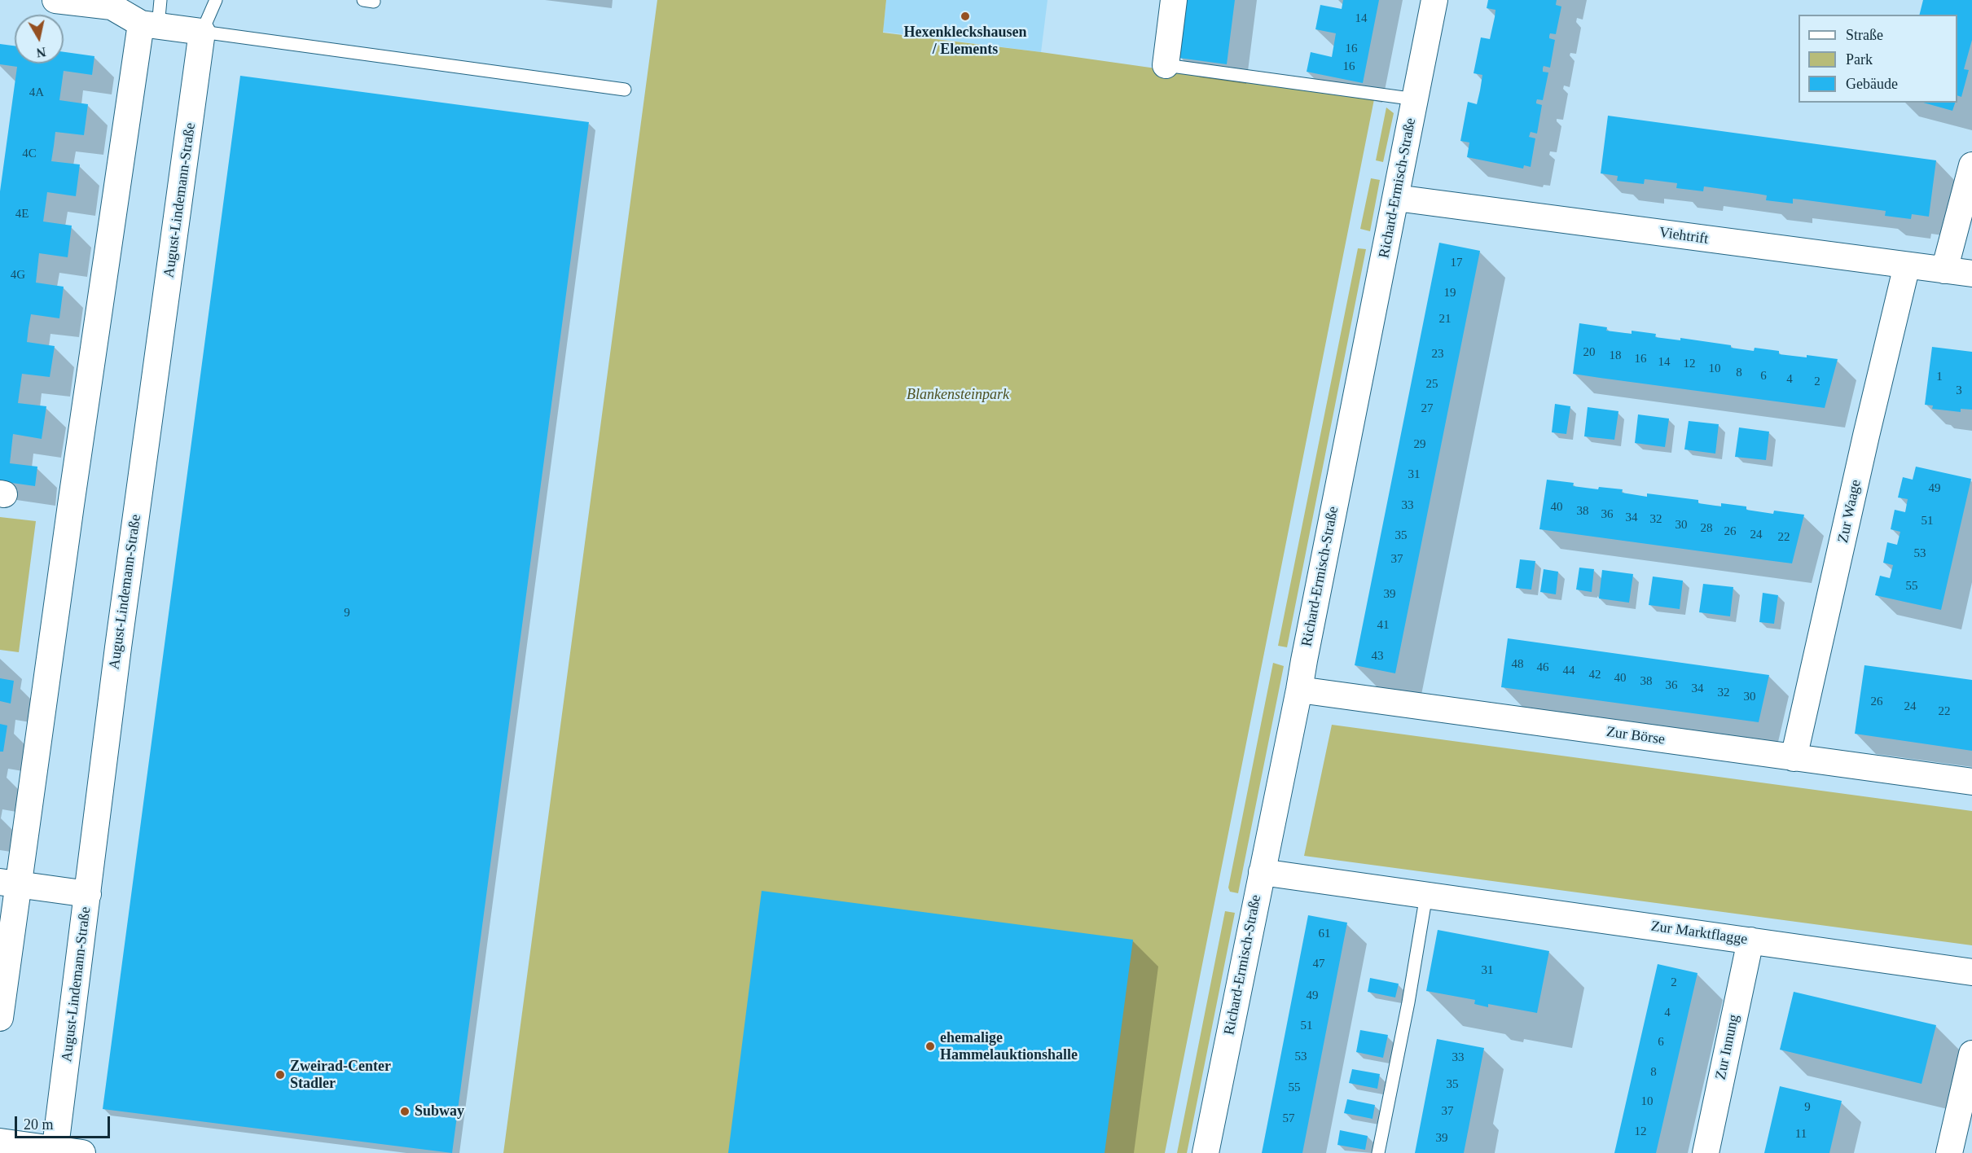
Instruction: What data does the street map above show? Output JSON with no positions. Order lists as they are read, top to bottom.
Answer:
{
  "streets": {
    "street": [
      "Richard-Ermisch-Straße",
      "August-Lindemann-Straße",
      "Viehtrift",
      "Zur Waage",
      "Zur Börse",
      "Zur Marktflagge",
      "Zur Innung"
    ]
  },
  "crossings": [
    ["Richard-Ermisch-Straße", "Viehtrift"],
    ["Richard-Ermisch-Straße", "Zur Börse"],
    ["Richard-Ermisch-Straße", "Zur Marktflagge"],
    ["Viehtrift", "Zur Waage"],
    ["Zur Waage", "Zur Börse"],
    ["Zur Marktflagge", "Zur Innung"]
  ],
  "parks": ["Blankensteinpark"],
  "places": [
    "Hexenkleckshausen / Elements",
    "ehemalige Hammelauktionshalle",
    "Zweirad-Center Stadler",
    "Subway"
  ],
  "house_numbers": [
    "14",
    "16",
    "16",
    "4A",
    "4C",
    "4E",
    "17",
    "4G",
    "19",
    "21",
    "20",
    "23",
    "18",
    "16",
    "14",
    "12",
    "10",
    "8",
    "6",
    "1",
    "4",
    "2",
    "25",
    "3",
    "27",
    "29",
    "31",
    "49",
    "33",
    "40",
    "38",
    "36",
    "34",
    "32",
    "51",
    "30",
    "28",
    "26",
    "24",
    "35",
    "22",
    "53",
    "37",
    "55",
    "39",
    "9",
    "41",
    "43",
    "48",
    "46",
    "44",
    "42",
    "40",
    "38",
    "36",
    "34",
    "32",
    "30",
    "26",
    "24",
    "22",
    "61",
    "47",
    "31",
    "2",
    "49",
    "4",
    "51",
    "6",
    "53",
    "33",
    "8",
    "35",
    "55",
    "10",
    "9",
    "37",
    "57",
    "12",
    "11",
    "39"
  ],
  "legend": ["Straße", "Park", "Gebäude"],
  "scale_bar": "20 m",
  "north": "bottom"
}
